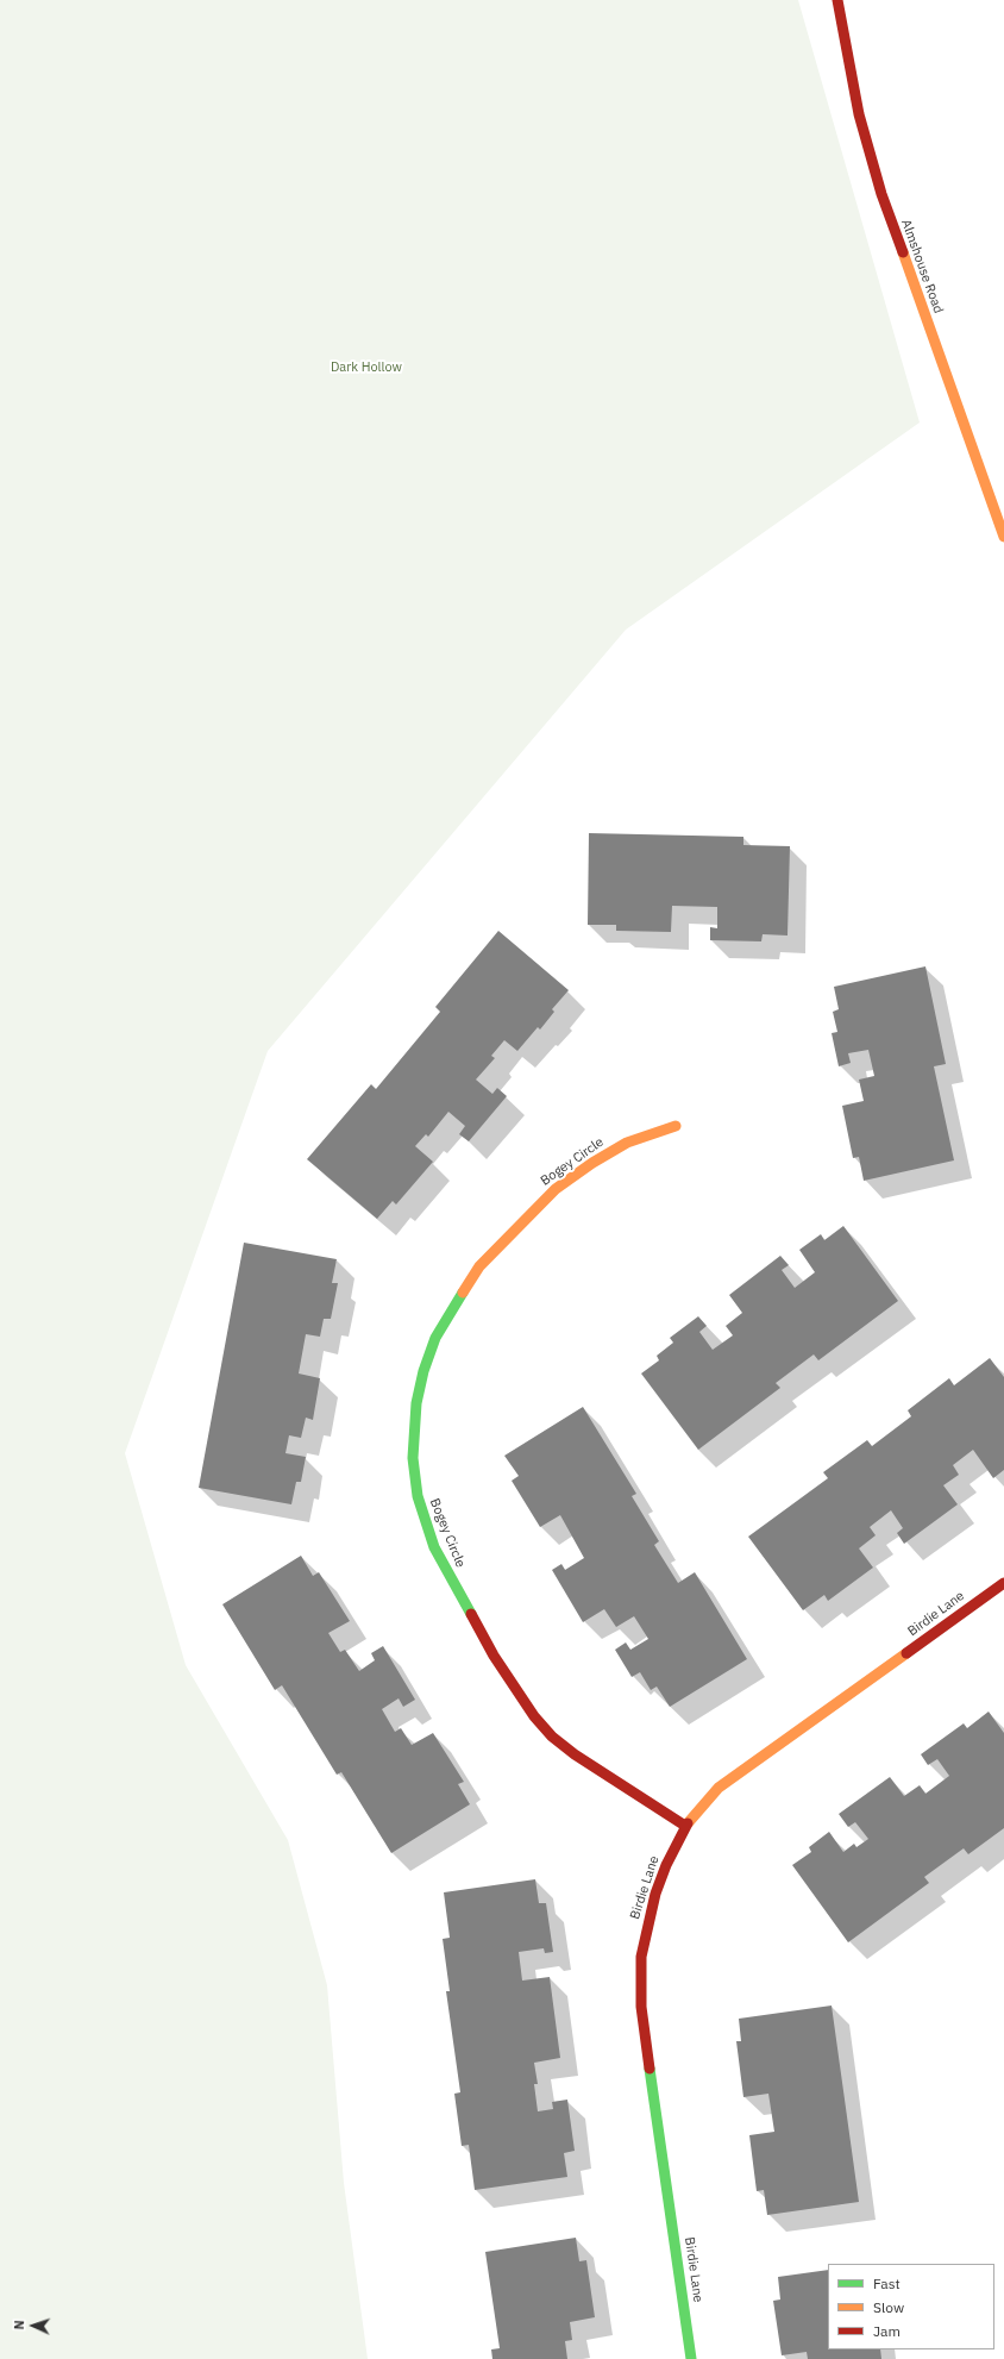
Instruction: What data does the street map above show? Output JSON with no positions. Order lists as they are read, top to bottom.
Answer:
{
  "streets": {
    "street": ["Almshouse Road", "Bogey Circle", "Birdie Lane"]
  },
  "crossings": [
    ["Bogey Circle", "Birdie Lane"]
  ],
  "parks": ["Dark Hollow"],
  "legend": ["Fast", "Slow", "Jam"],
  "north": "left"
}
